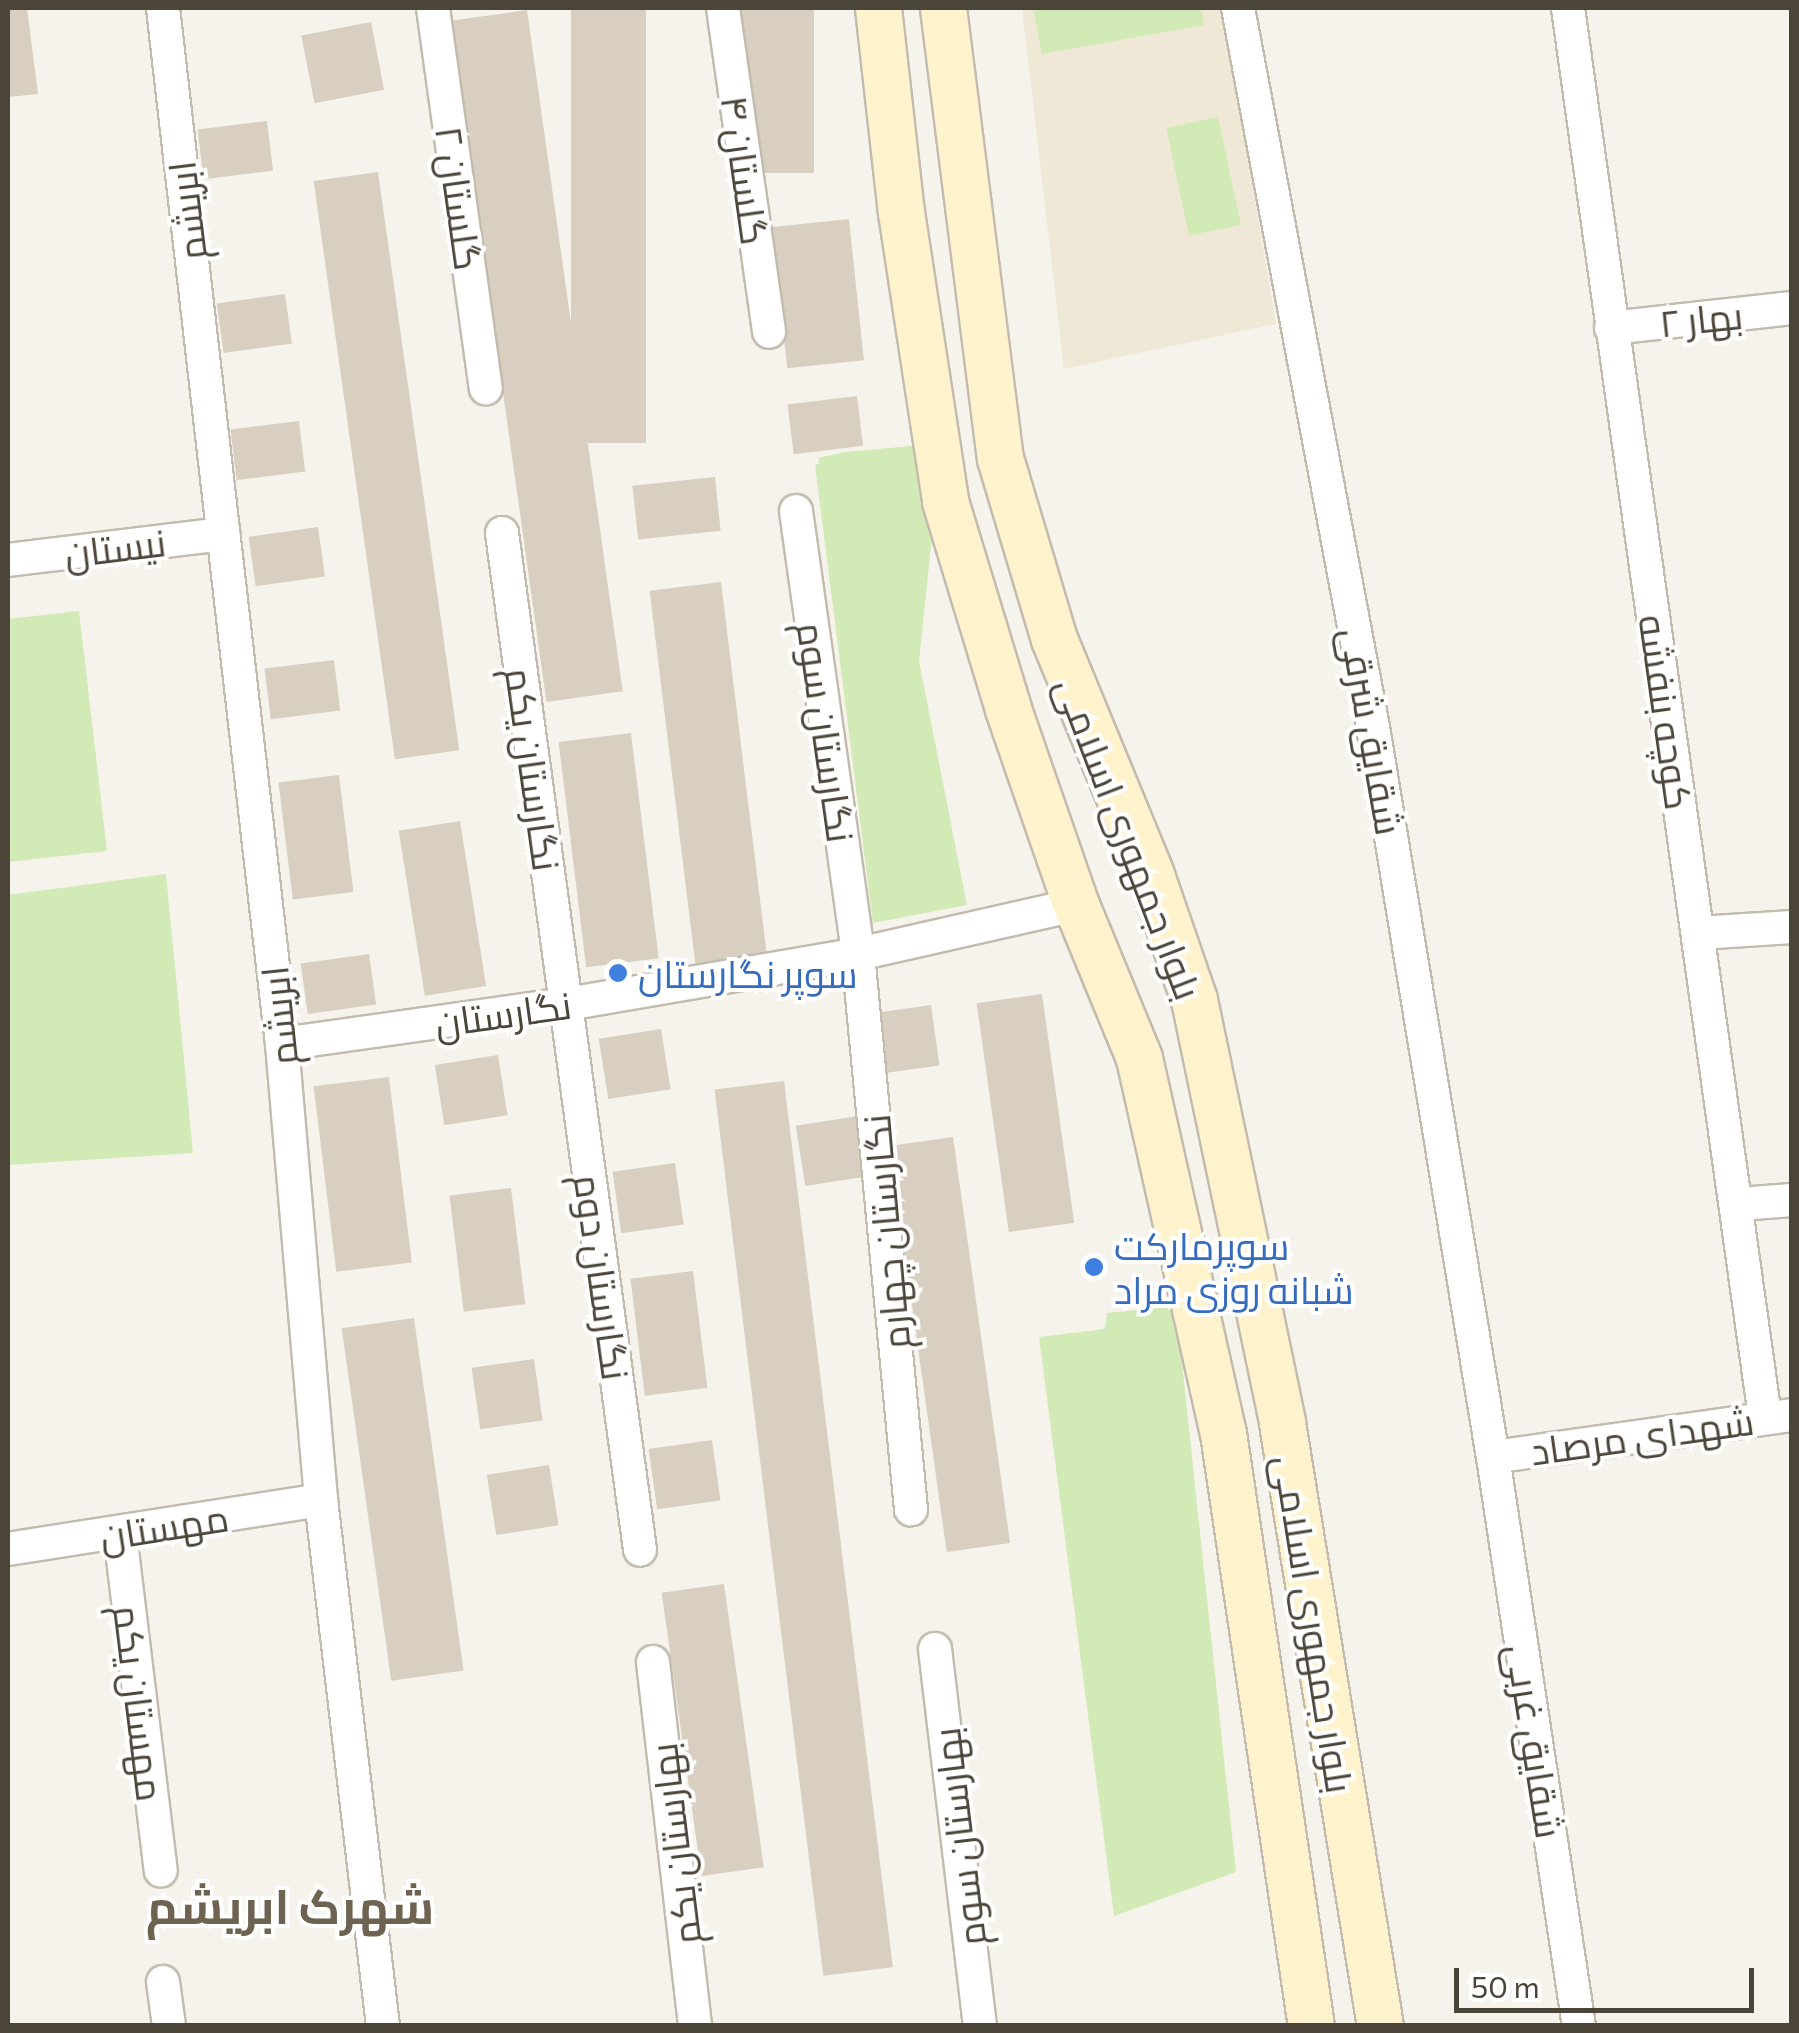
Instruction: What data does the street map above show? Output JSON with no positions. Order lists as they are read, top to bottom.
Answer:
{
  "streets": {
    "main road": ["بلوار جمهوری اسلامی"],
    "street": [
      "گلستان ۴",
      "گلستان ۲",
      "ابریشم",
      "بهار ۲",
      "نیستان",
      "کوچه بنفشه",
      "شقایق شرقی",
      "نگارستان سوم",
      "نگارستان یکم",
      "نگارستان",
      "نگارستان چهارم",
      "نگارستان دوم",
      "شهدای مرصاد",
      "مهستان",
      "مهستان یکم",
      "شقایق غربی",
      "بهارستان سوم",
      "بهارستان یکم"
    ]
  },
  "crossings": [
    ["ابریشم", "نیستان"],
    ["ابریشم", "نگارستان"],
    ["ابریشم", "مهستان"],
    ["بهار ۲", "کوچه بنفشه"],
    ["کوچه بنفشه", "شهدای مرصاد"],
    ["شقایق شرقی", "شهدای مرصاد"],
    ["شقایق شرقی", "شقایق غربی"],
    ["نگارستان سوم", "نگارستان"],
    ["نگارستان سوم", "نگارستان چهارم"],
    ["نگارستان یکم", "نگارستان"],
    ["نگارستان یکم", "نگارستان دوم"],
    ["بلوار جمهوری اسلامی", "نگارستان"],
    ["نگارستان", "نگارستان چهارم"],
    ["نگارستان", "نگارستان دوم"],
    ["شهدای مرصاد", "شقایق غربی"],
    ["مهستان", "مهستان یکم"]
  ],
  "districts": ["شهرک ابریشم"],
  "places": ["سوپر نگارستان", "سوپرمارکت شبانه روزی مراد"],
  "scale_bar": "50 m"
}
